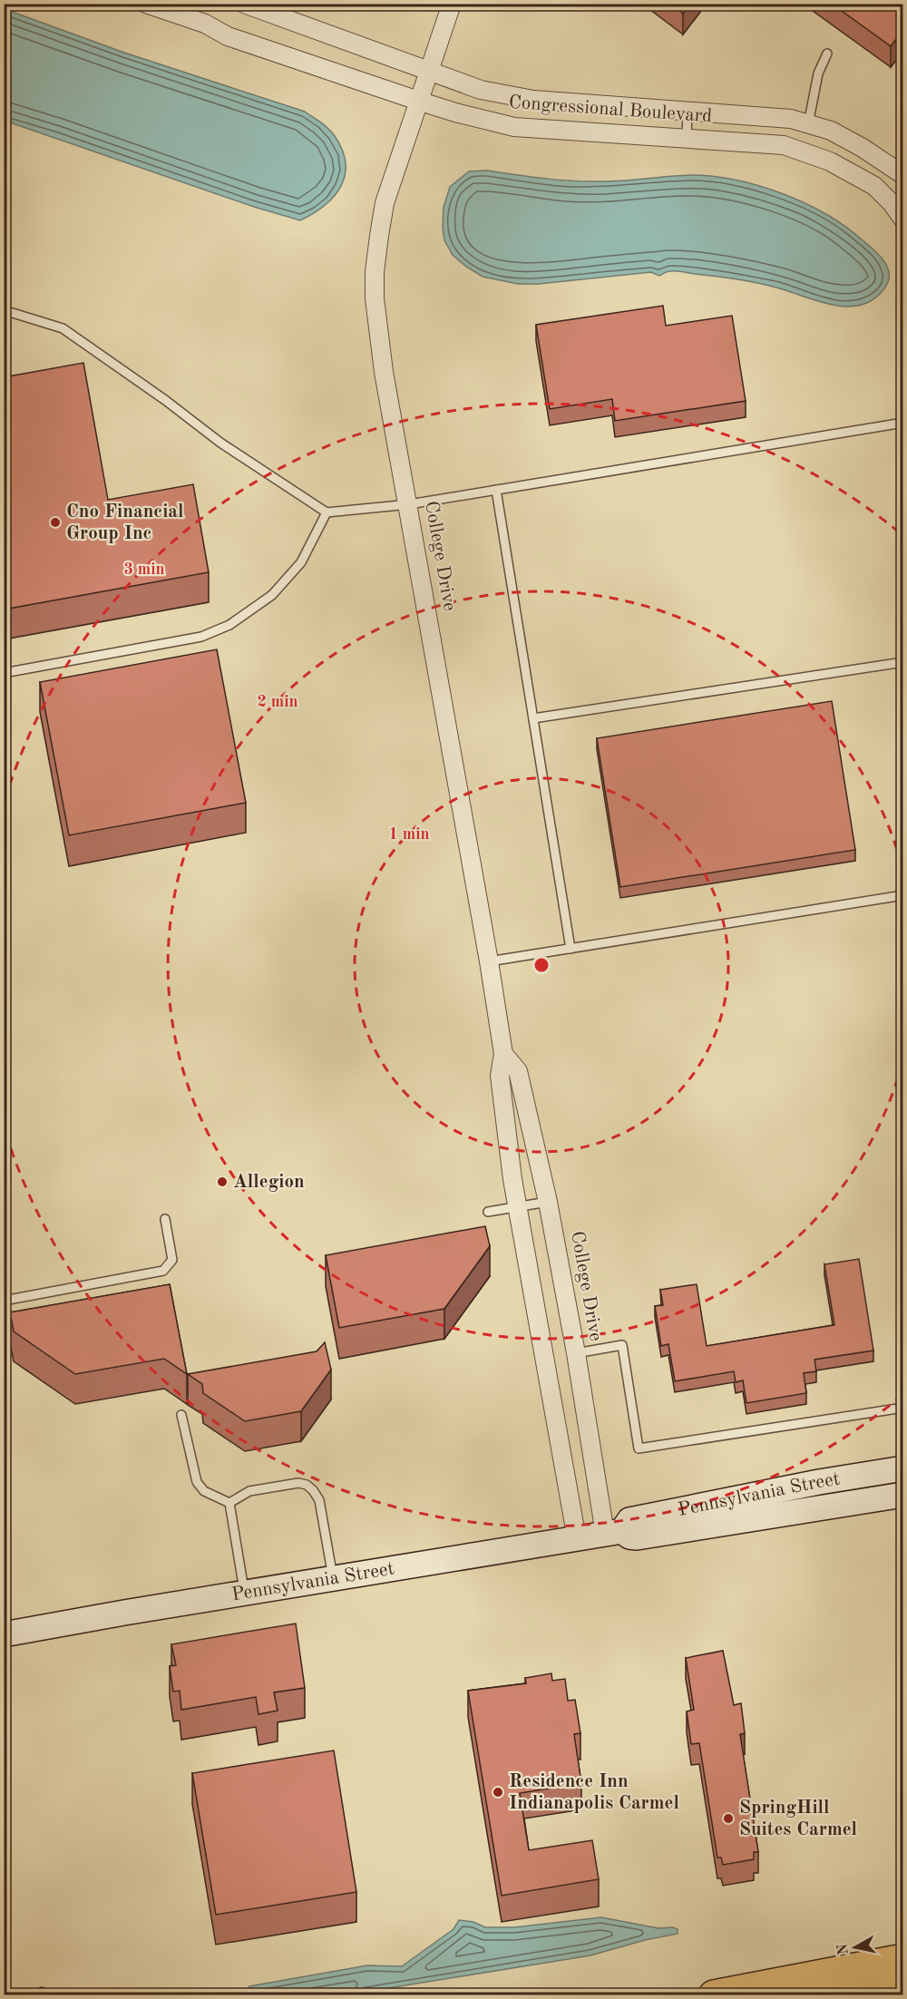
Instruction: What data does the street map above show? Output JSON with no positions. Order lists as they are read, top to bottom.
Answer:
{
  "streets": {
    "main road": ["Pennsylvania Street"],
    "street": ["Congressional Boulevard", "College Drive"]
  },
  "crossings": [
    ["Congressional Boulevard", "College Drive"],
    ["College Drive", "Pennsylvania Street"]
  ],
  "places": [
    "Cno Financial Group Inc",
    "Allegion",
    "Residence Inn Indianapolis Carmel",
    "SpringHill Suites Carmel"
  ],
  "north": "left",
  "rings": ["3 min", "2 min", "1 min"]
}
